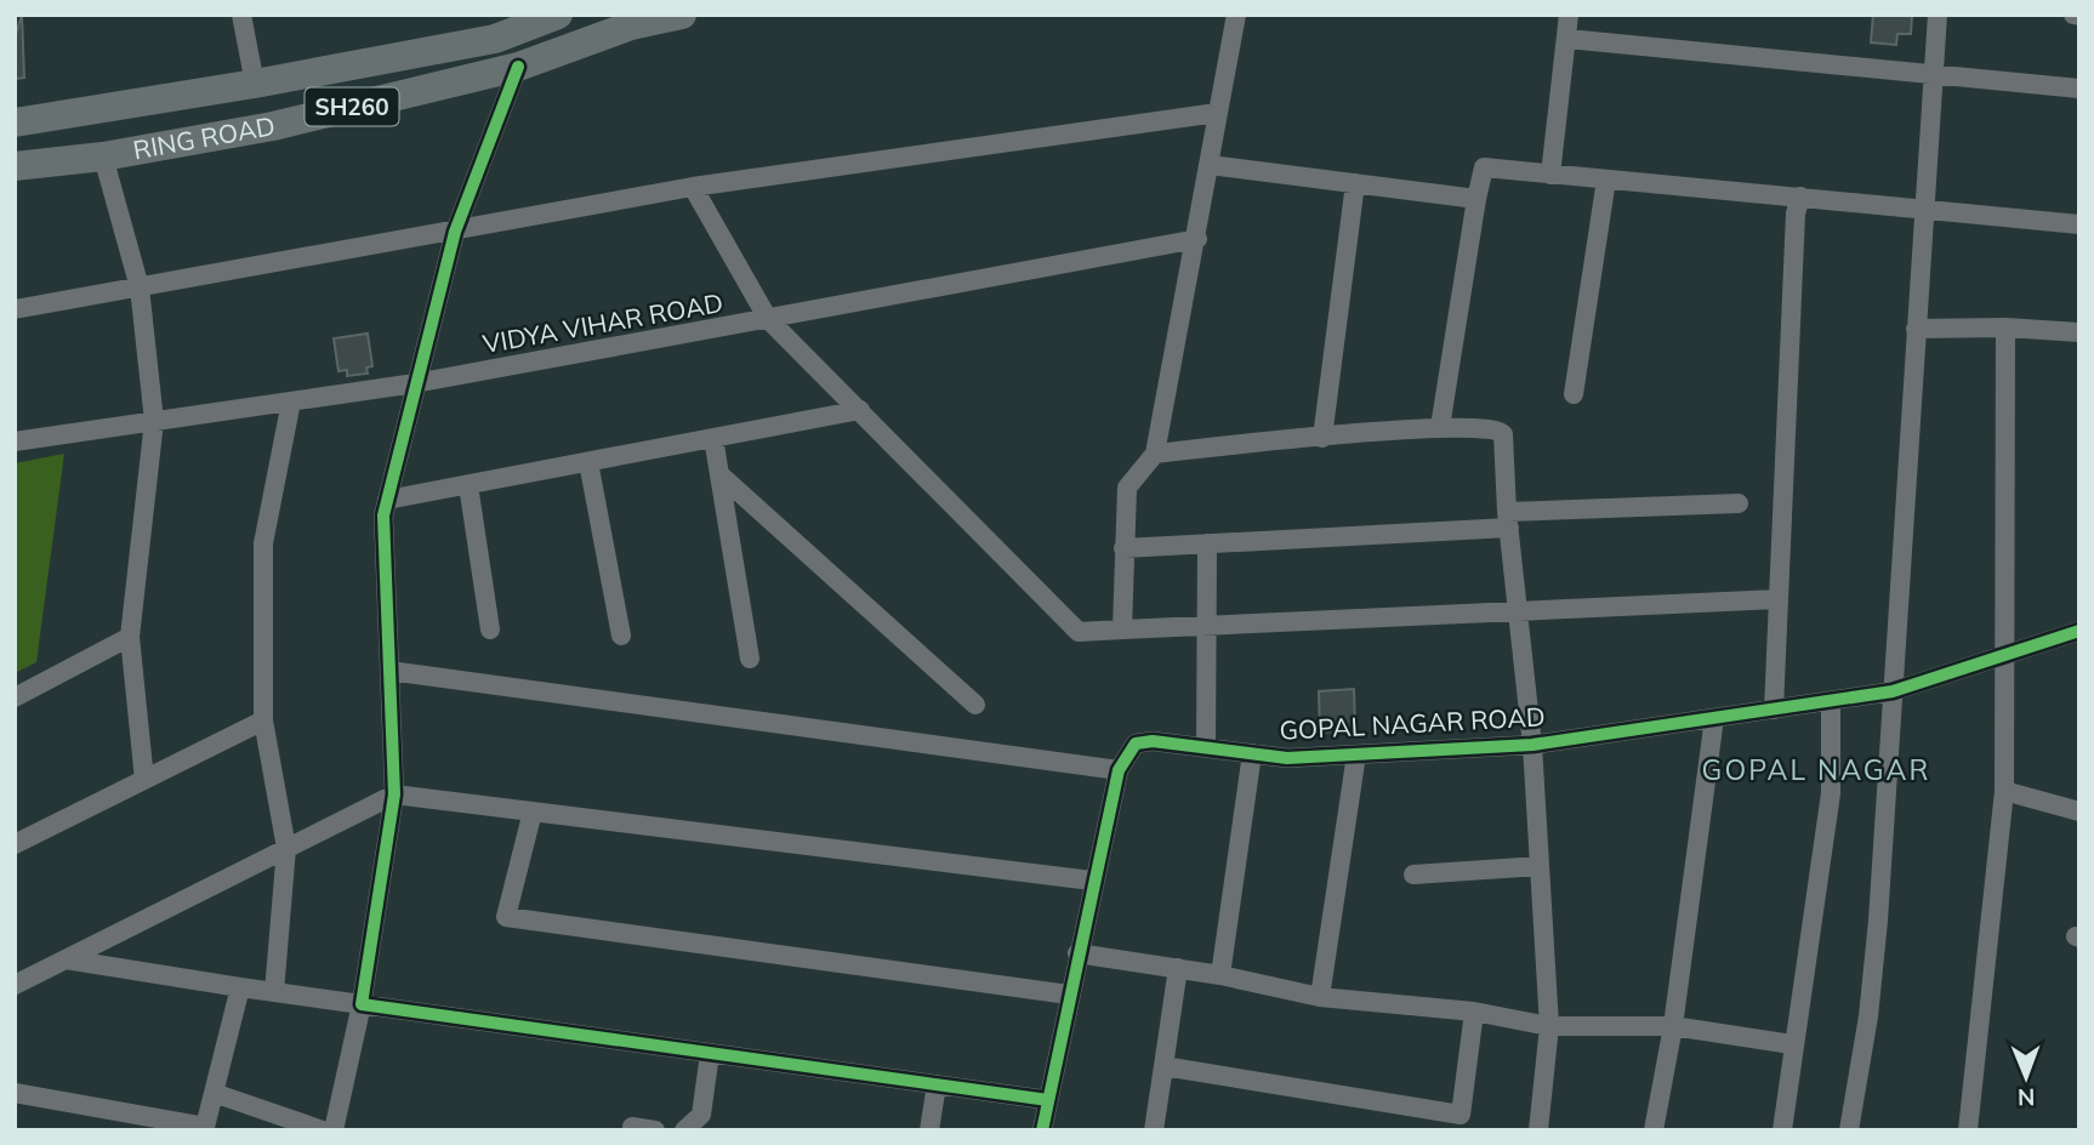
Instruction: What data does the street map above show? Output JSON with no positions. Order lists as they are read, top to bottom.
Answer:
{
  "streets": {
    "main road": ["SH260", "RING ROAD"],
    "street": ["VIDYA VIHAR ROAD", "GOPAL NAGAR ROAD"]
  },
  "districts": ["GOPAL NAGAR"],
  "north": "bottom"
}
